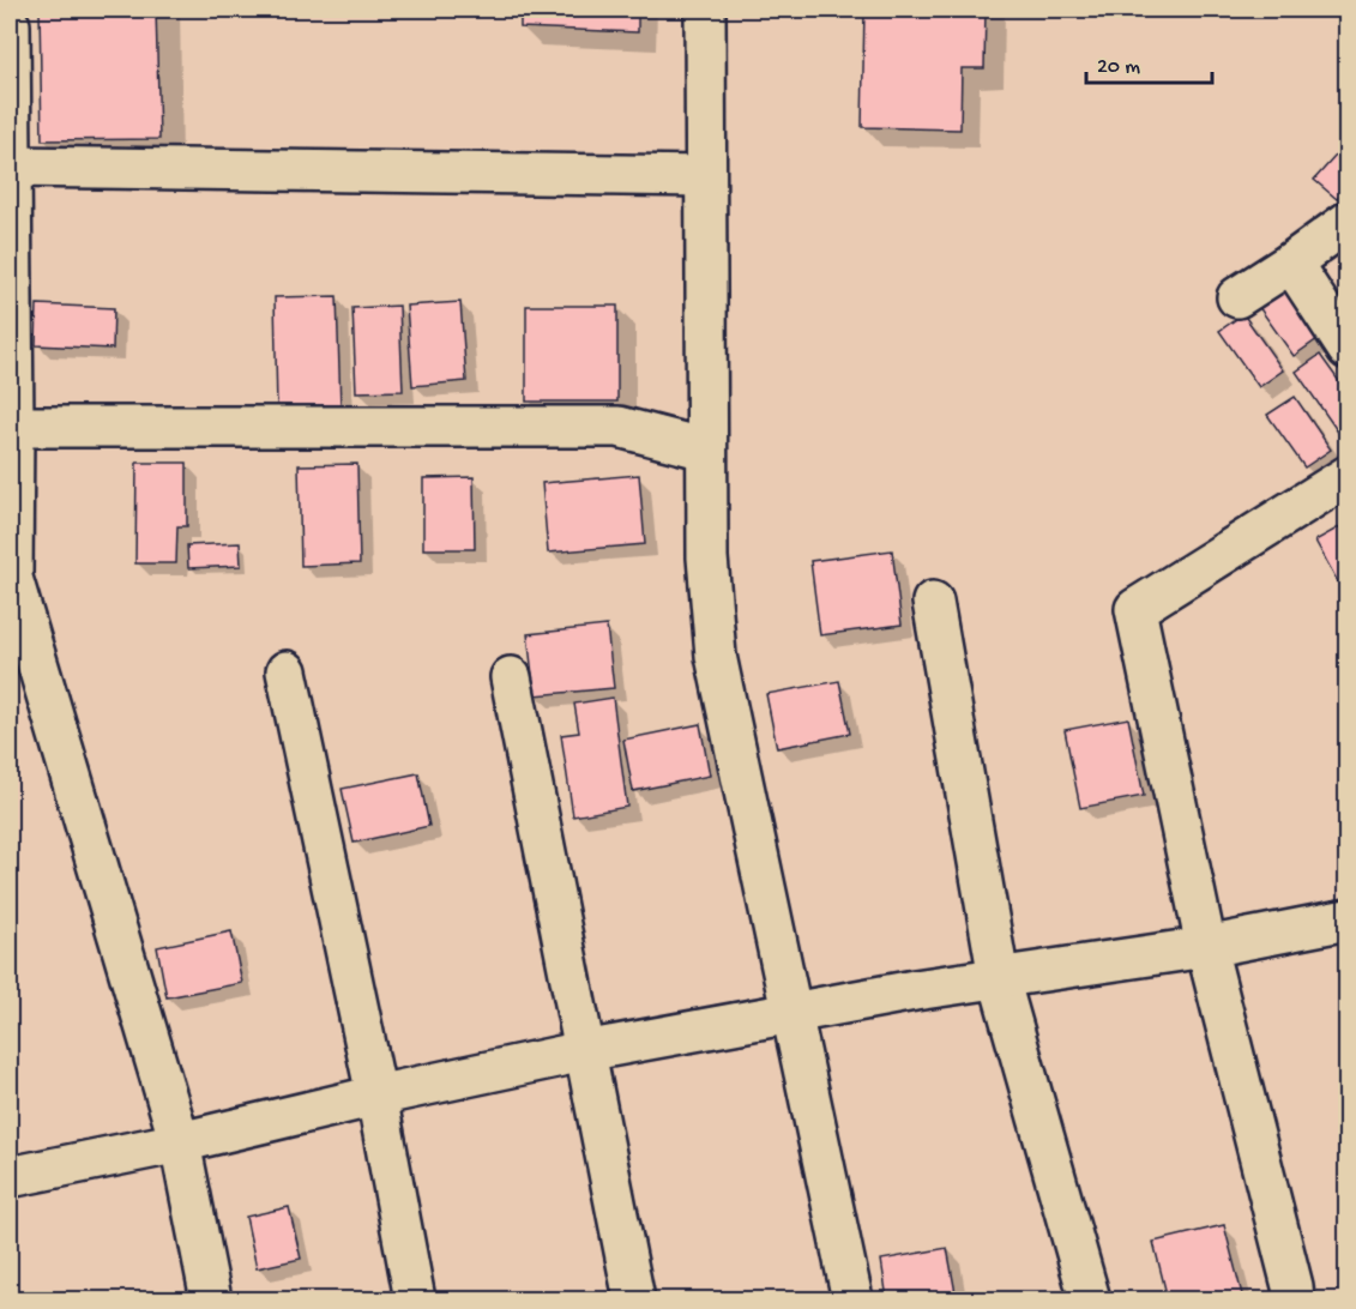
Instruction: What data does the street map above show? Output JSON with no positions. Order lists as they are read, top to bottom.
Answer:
{
  "scale_bar": "20 m"
}
